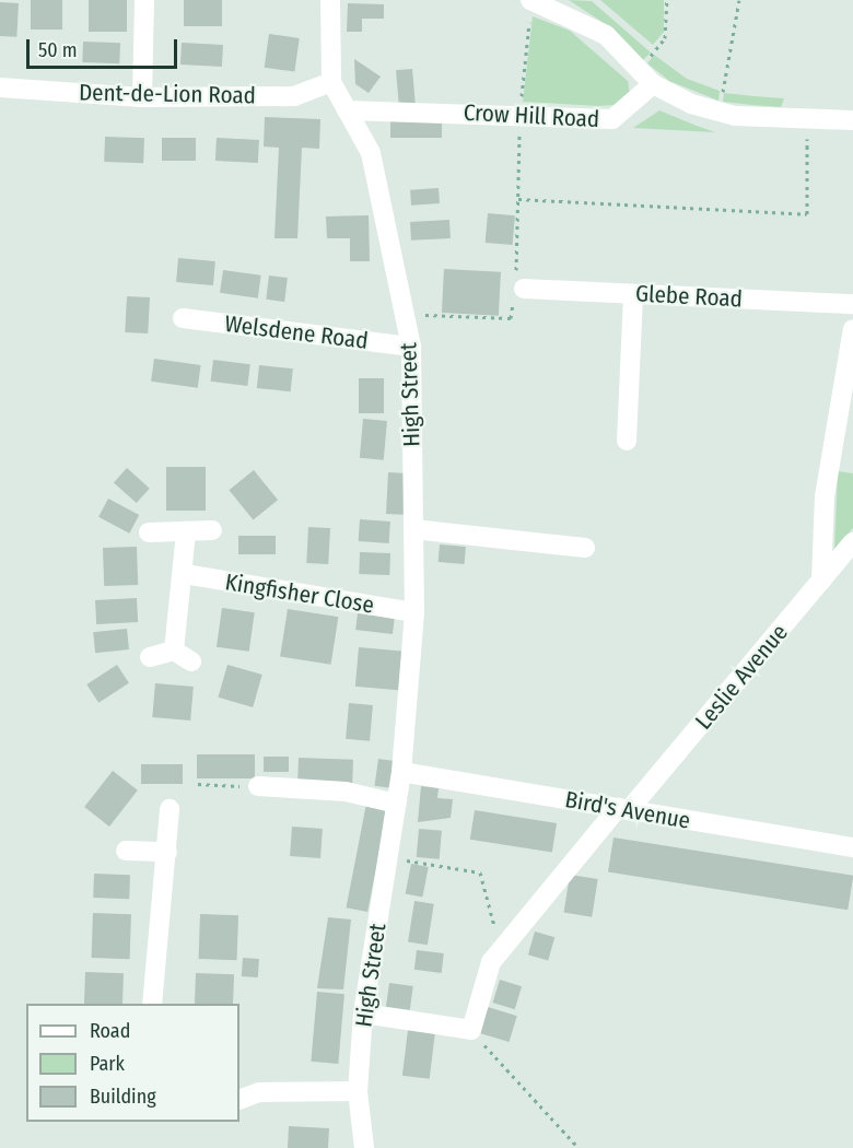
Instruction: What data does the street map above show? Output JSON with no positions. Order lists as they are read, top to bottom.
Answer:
{
  "streets": {
    "street": [
      "Dent-de-Lion Road",
      "Crow Hill Road",
      "Glebe Road",
      "Welsdene Road",
      "High Street",
      "Kingfisher Close",
      "Leslie Avenue",
      "Bird's Avenue"
    ]
  },
  "crossings": [
    ["Dent-de-Lion Road", "High Street"],
    ["Crow Hill Road", "High Street"],
    ["Welsdene Road", "High Street"],
    ["High Street", "Kingfisher Close"],
    ["High Street", "Bird's Avenue"],
    ["Leslie Avenue", "Bird's Avenue"]
  ],
  "legend": ["Road", "Park", "Building"],
  "scale_bar": "50 m"
}
